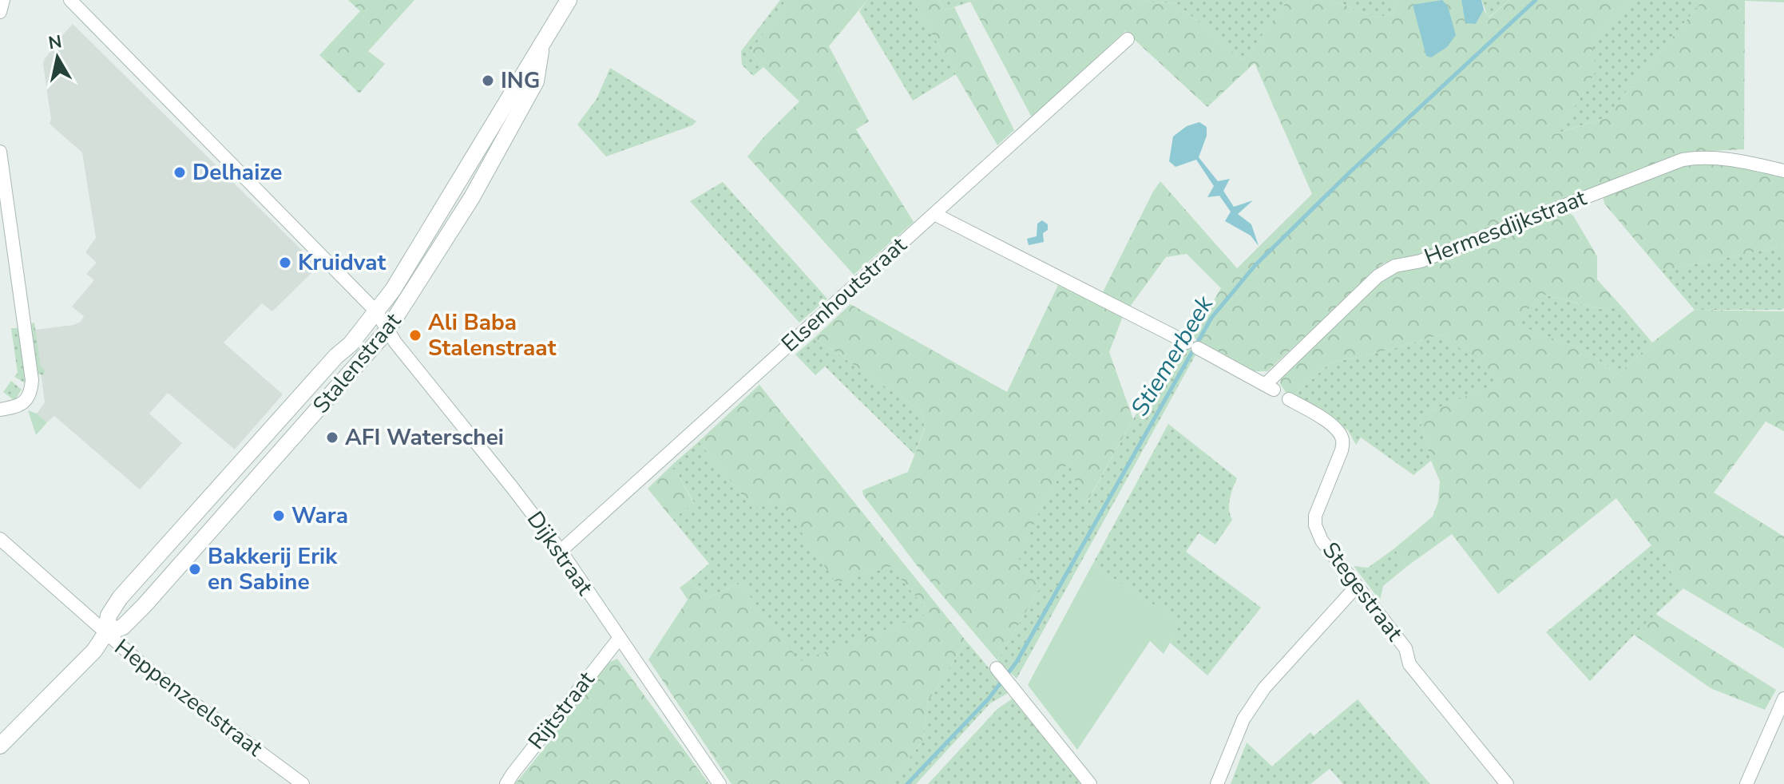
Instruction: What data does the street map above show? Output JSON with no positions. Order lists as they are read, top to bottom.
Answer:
{
  "streets": {
    "street": [
      "Hermesdijkstraat",
      "Elsenhoutstraat",
      "Stalenstraat",
      "Dijkstraat",
      "Stegestraat",
      "Heppenzeelstraat",
      "Rijtstraat"
    ]
  },
  "crossings": [
    ["Hermesdijkstraat", "Elsenhoutstraat"],
    ["Elsenhoutstraat", "Dijkstraat"],
    ["Stalenstraat", "Dijkstraat"],
    ["Stalenstraat", "Heppenzeelstraat"],
    ["Dijkstraat", "Rijtstraat"]
  ],
  "water": ["Stiemerbeek"],
  "places": [
    "ING",
    "Delhaize",
    "Kruidvat",
    "Ali Baba Stalenstraat",
    "AFI Waterschei",
    "Wara",
    "Bakkerij Erik en Sabine"
  ],
  "north": "top"
}
